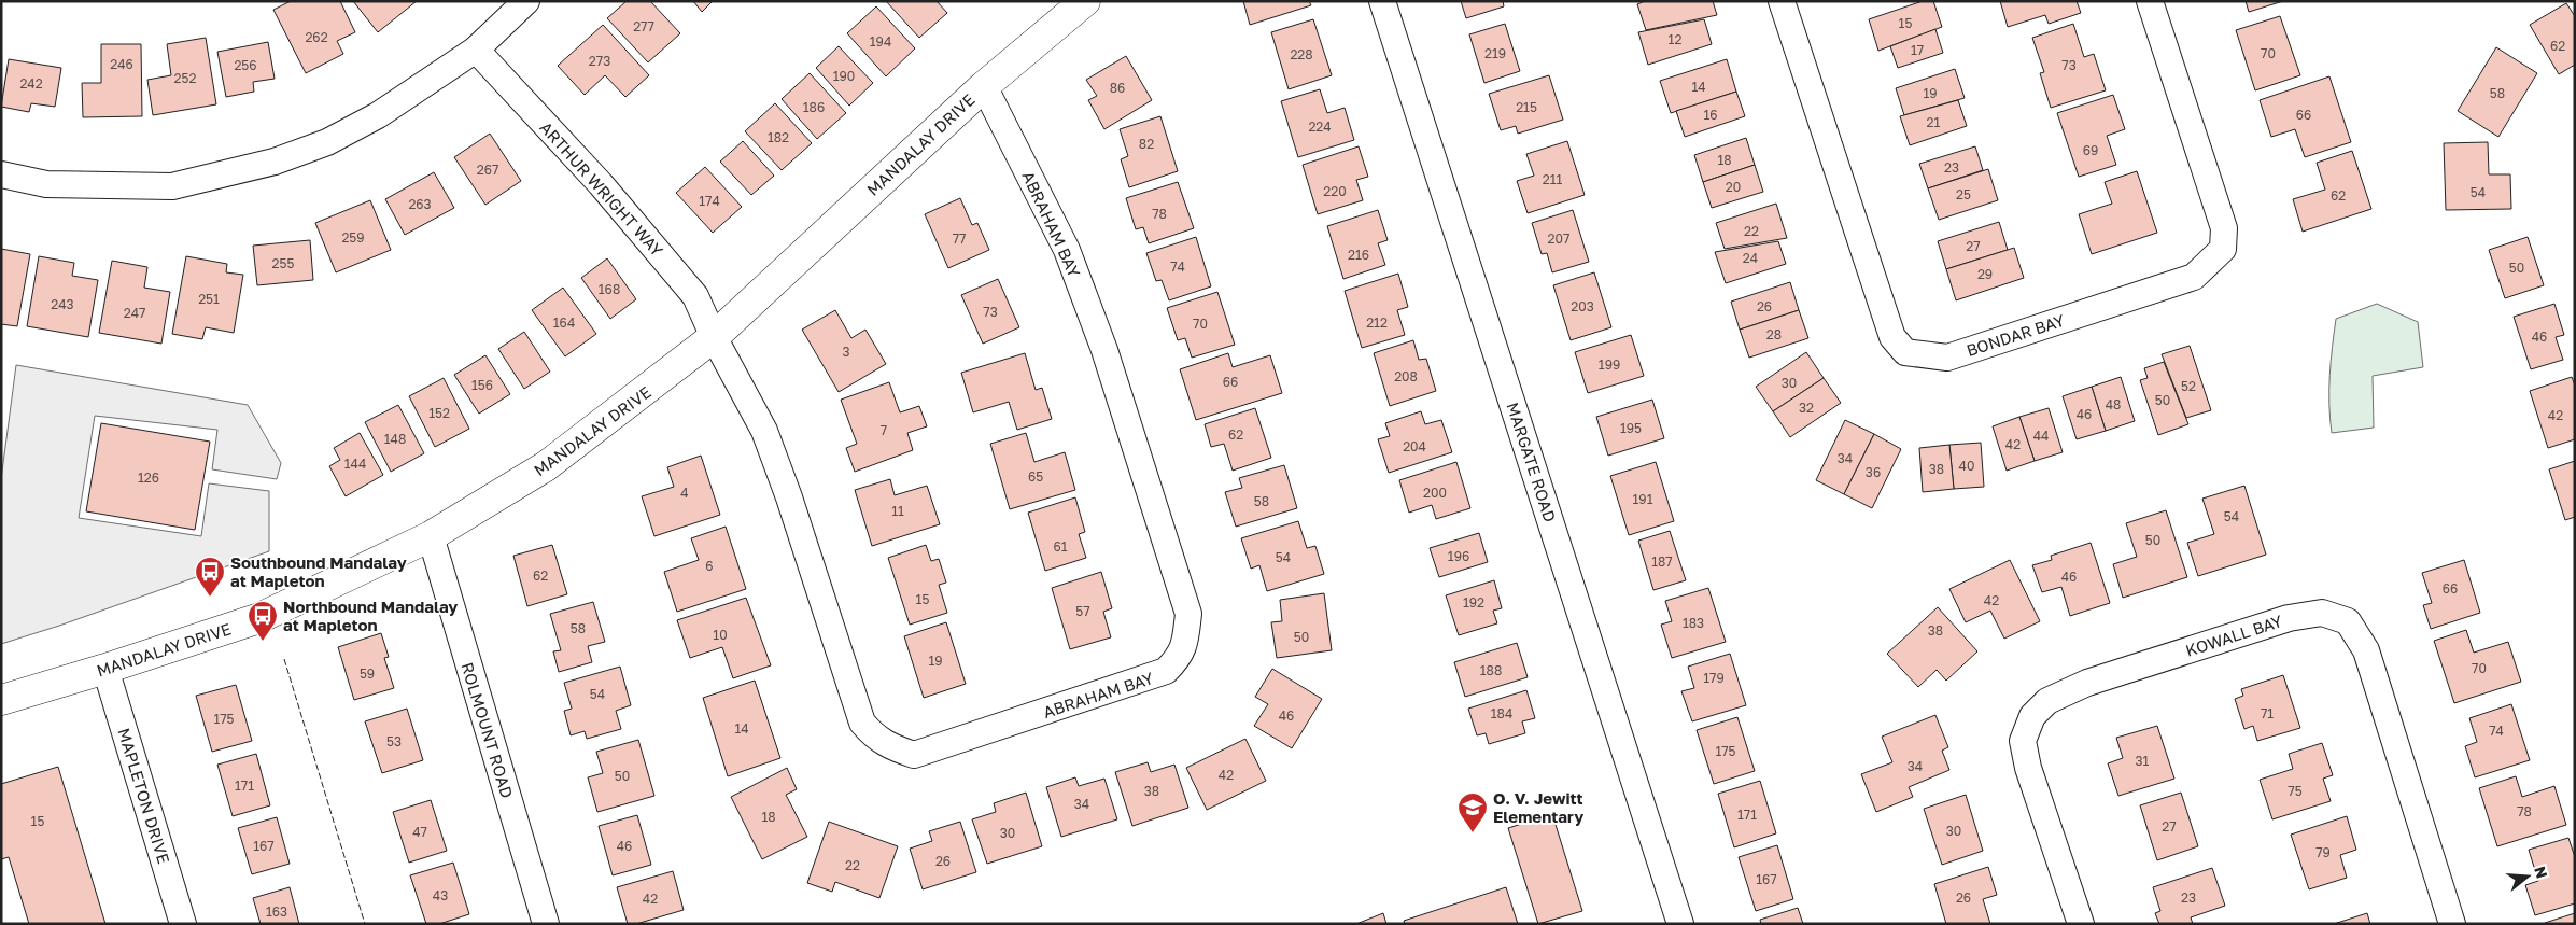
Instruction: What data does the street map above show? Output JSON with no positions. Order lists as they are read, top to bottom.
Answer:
{
  "streets": {
    "street": [
      "MANDALAY DRIVE",
      "ARTHUR WRIGHT WAY",
      "ABRAHAM BAY",
      "BONDAR BAY",
      "MARGATE ROAD",
      "KOWALL BAY",
      "ROLMOUNT ROAD",
      "MAPLETON DRIVE"
    ]
  },
  "crossings": [
    ["MANDALAY DRIVE", "ARTHUR WRIGHT WAY"],
    ["MANDALAY DRIVE", "ABRAHAM BAY"],
    ["MANDALAY DRIVE", "ROLMOUNT ROAD"],
    ["MANDALAY DRIVE", "MAPLETON DRIVE"],
    ["ARTHUR WRIGHT WAY", "ABRAHAM BAY"]
  ],
  "places": {
    "bus stop": ["Southbound Mandalay at Mapleton", "Northbound Mandalay at Mapleton"],
    "school or university": ["O. V. Jewitt Elementary"]
  },
  "house_numbers": [
    "15",
    "277",
    "262",
    "12",
    "194",
    "62",
    "17",
    "219",
    "70",
    "228",
    "273",
    "246",
    "256",
    "73",
    "190",
    "252",
    "242",
    "14",
    "86",
    "19",
    "58",
    "186",
    "215",
    "16",
    "66",
    "21",
    "224",
    "182",
    "82",
    "69",
    "18",
    "23",
    "267",
    "211",
    "20",
    "220",
    "54",
    "25",
    "62",
    "174",
    "263",
    "78",
    "22",
    "259",
    "77",
    "207",
    "27",
    "216",
    "24",
    "255",
    "74",
    "50",
    "29",
    "168",
    "251",
    "243",
    "203",
    "26",
    "73",
    "247",
    "164",
    "212",
    "70",
    "28",
    "46",
    "3",
    "199",
    "208",
    "66",
    "30",
    "156",
    "52",
    "50",
    "48",
    "32",
    "152",
    "46",
    "42",
    "195",
    "7",
    "62",
    "44",
    "148",
    "42",
    "204",
    "34",
    "144",
    "40",
    "38",
    "36",
    "65",
    "126",
    "4",
    "200",
    "191",
    "58",
    "11",
    "54",
    "50",
    "61",
    "196",
    "54",
    "187",
    "6",
    "62",
    "46",
    "66",
    "15",
    "42",
    "192",
    "57",
    "183",
    "58",
    "38",
    "10",
    "50",
    "19",
    "70",
    "188",
    "59",
    "179",
    "54",
    "184",
    "71",
    "46",
    "175",
    "14",
    "74",
    "53",
    "175",
    "31",
    "34",
    "42",
    "50",
    "171",
    "38",
    "75",
    "34",
    "78",
    "171",
    "18",
    "15",
    "27",
    "30",
    "47",
    "30",
    "167",
    "46",
    "79",
    "26",
    "22",
    "167",
    "43",
    "26",
    "23",
    "42",
    "163"
  ],
  "north": "right"
}
